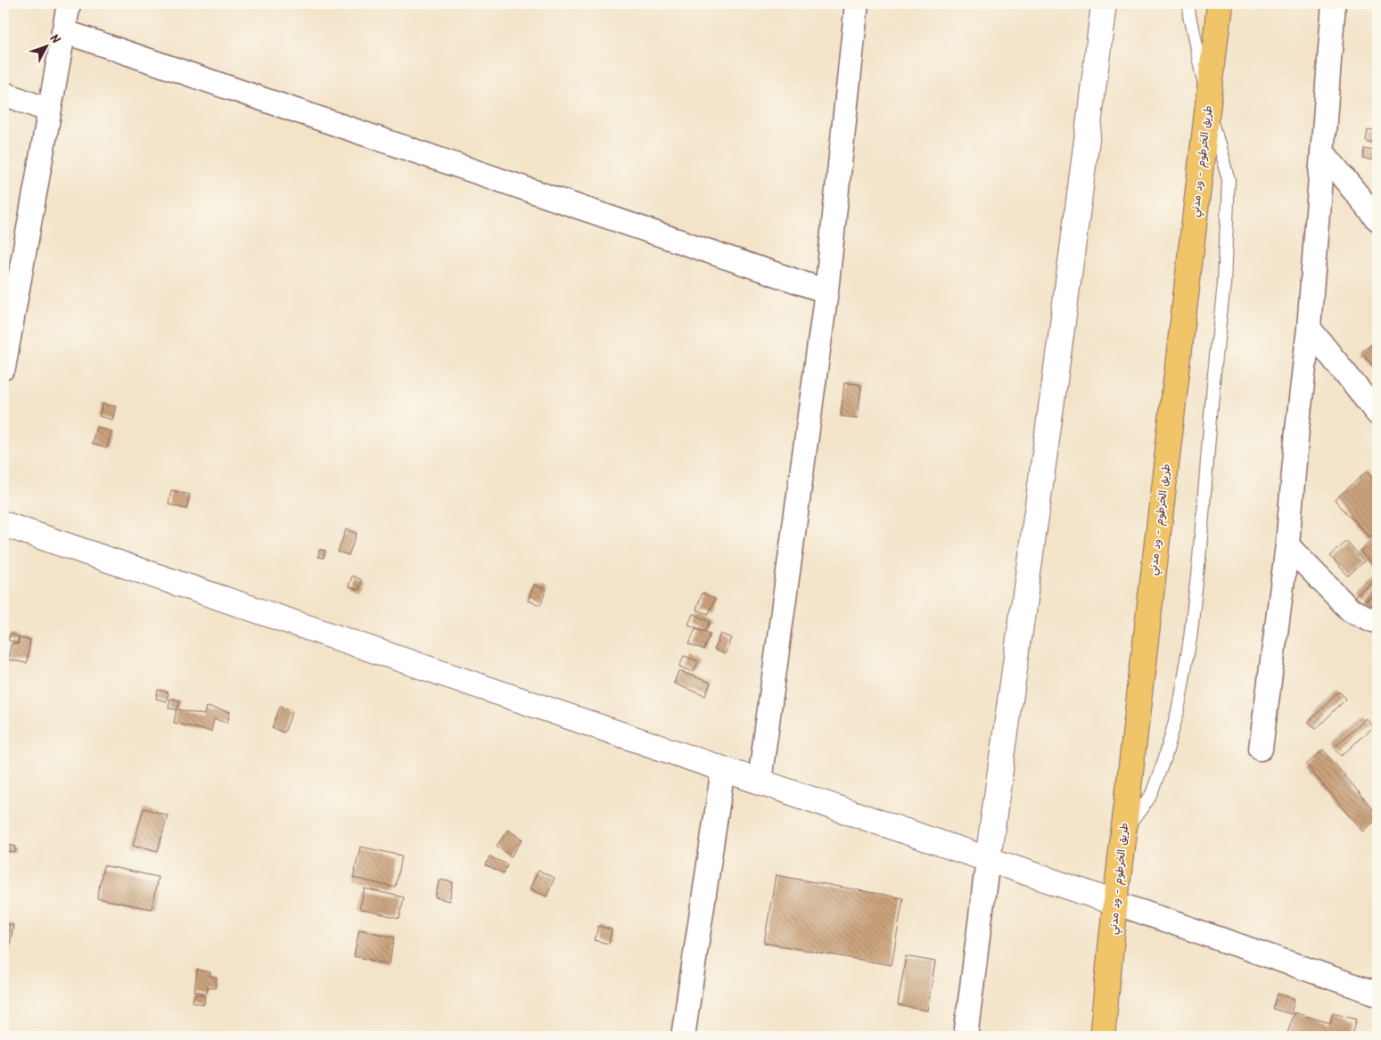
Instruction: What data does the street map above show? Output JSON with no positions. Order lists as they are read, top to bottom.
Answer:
{
  "streets": {
    "highway": ["طريق الخرطوم - ود مدني"]
  },
  "north": "top right"
}
